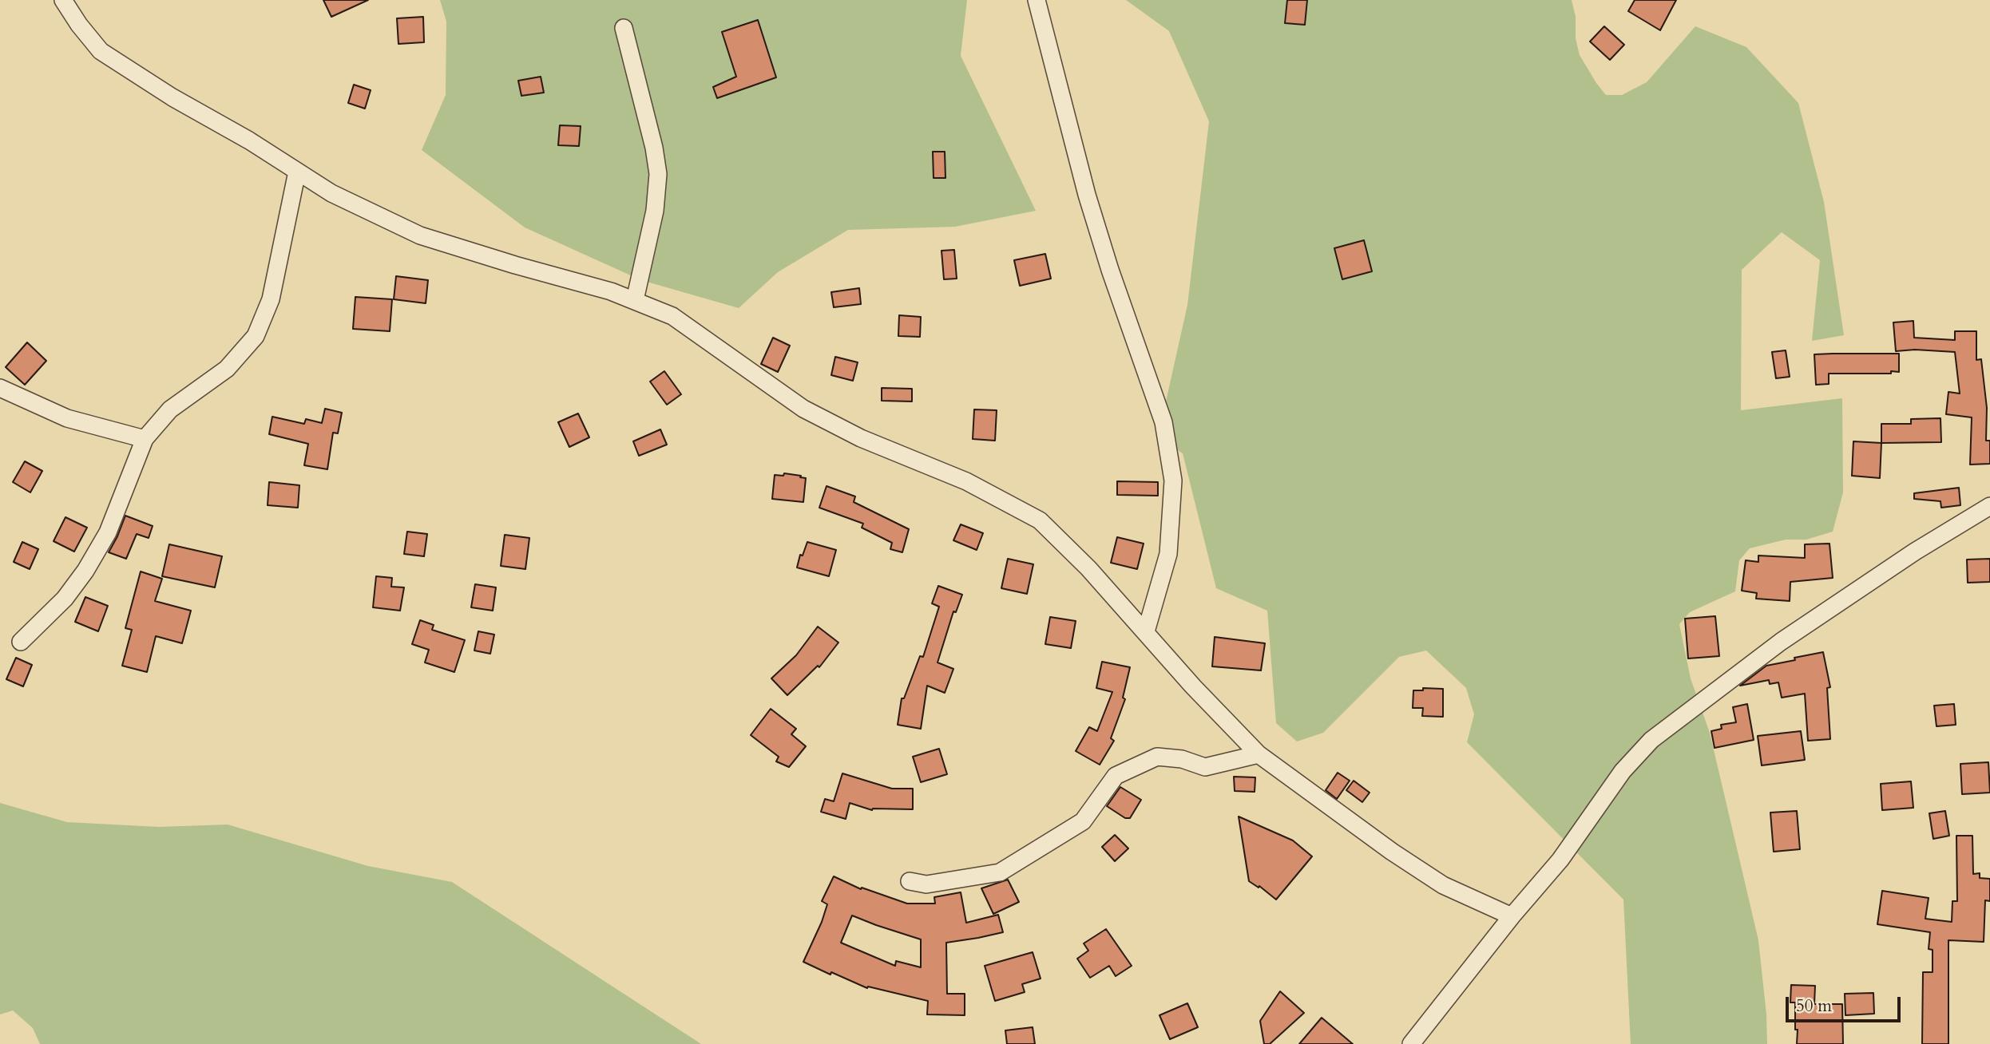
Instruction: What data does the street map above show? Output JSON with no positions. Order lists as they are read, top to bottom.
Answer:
{
  "scale_bar": "50 m"
}
